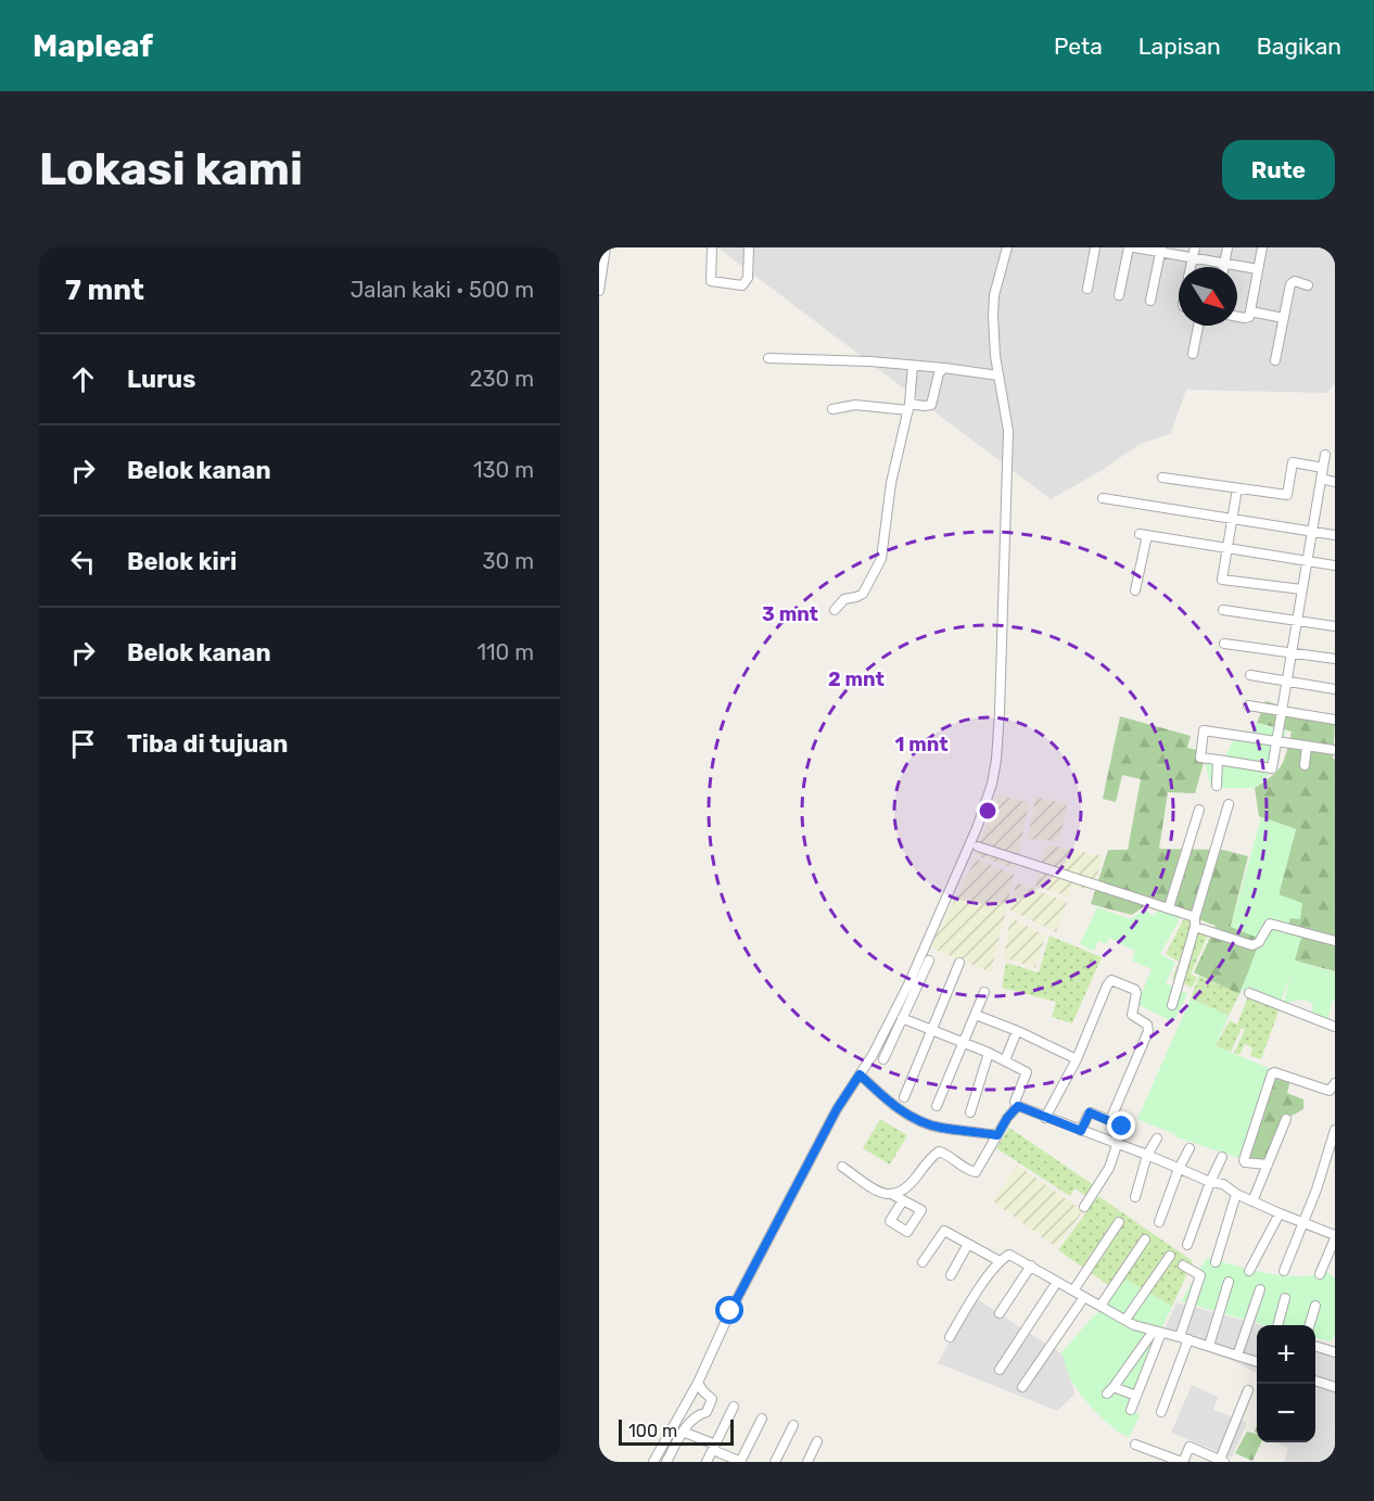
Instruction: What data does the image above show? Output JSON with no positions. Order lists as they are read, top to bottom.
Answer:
{
  "scale_bar": "100 m",
  "north": "bottom right",
  "page": {
    "header": "Mapleaf",
    "nav": ["Peta", "Lapisan", "Bagikan"],
    "buttons": "Rute",
    "title": "Lokasi kami",
    "heading": ["7 mnt", "Jalan kaki · 500 m"],
    "list": [
      ["Lurus", "230 m"],
      ["Belok kanan", "130 m"],
      ["Belok kiri", "30 m"],
      ["Belok kanan", "110 m"],
      "Tiba di tujuan"
    ],
    "map_buttons": ["+", "−"],
    "scale": "100 m"
  },
  "rings": ["3 mnt", "2 mnt", "1 mnt"]
}
